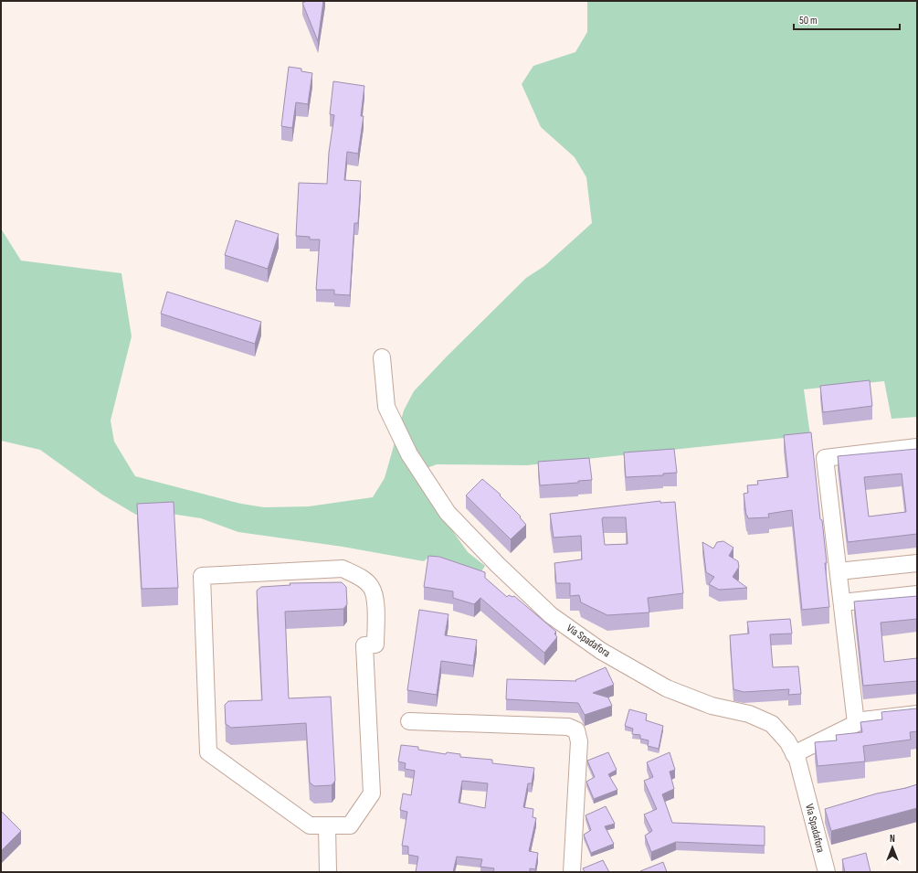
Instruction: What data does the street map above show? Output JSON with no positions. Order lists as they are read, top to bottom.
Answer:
{
  "streets": {
    "street": ["Via Spadafora"]
  },
  "scale_bar": "50 m",
  "north": "top"
}
